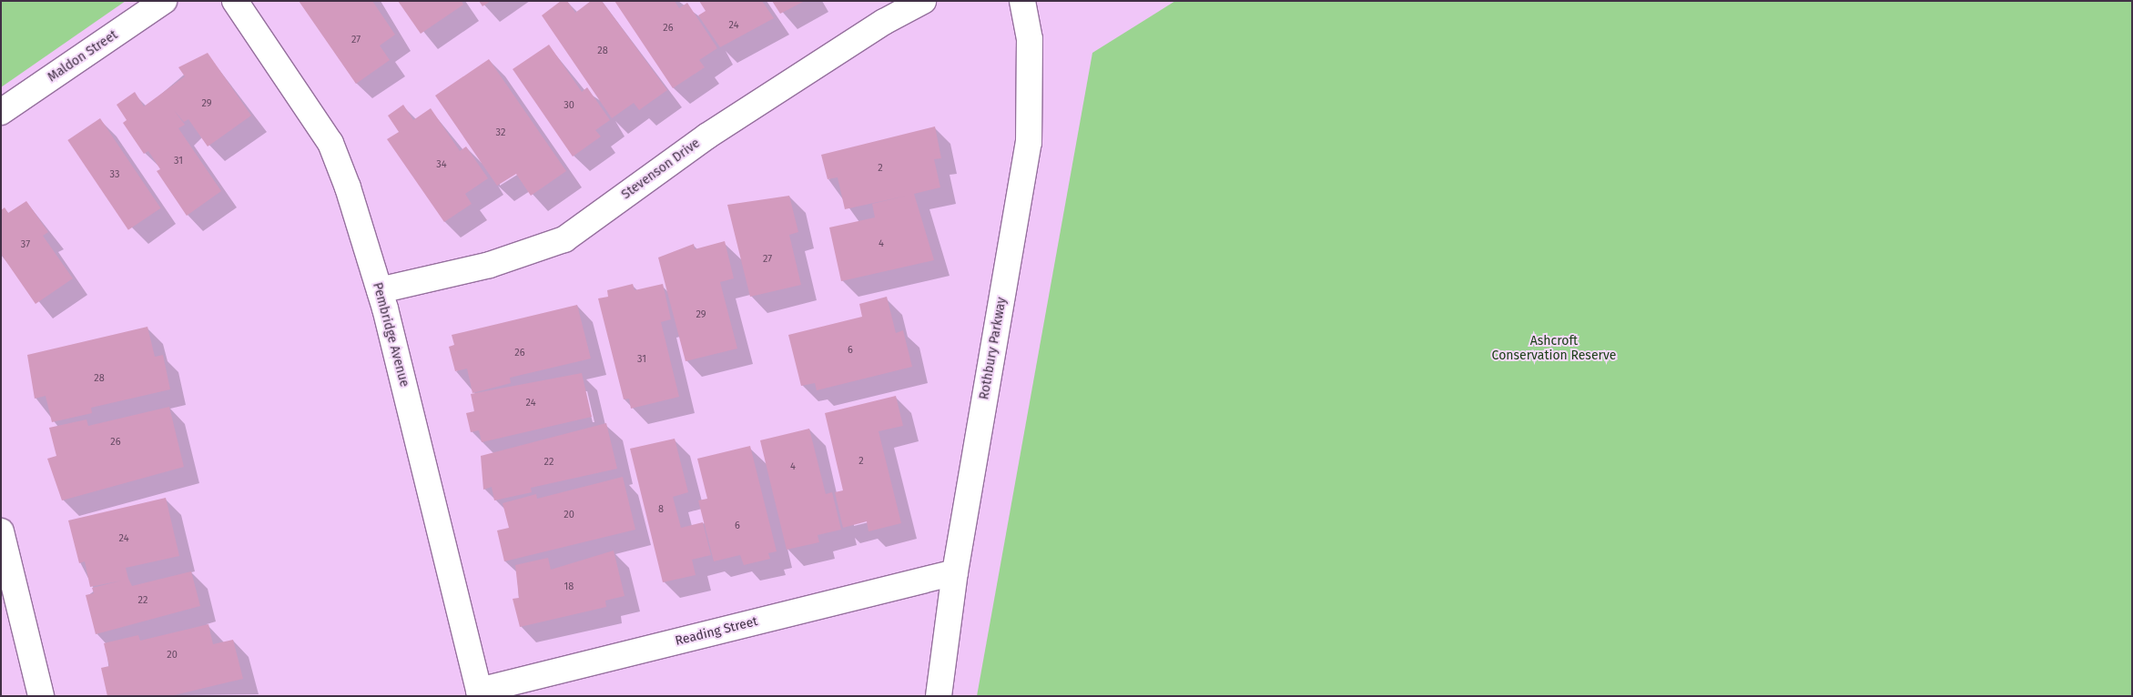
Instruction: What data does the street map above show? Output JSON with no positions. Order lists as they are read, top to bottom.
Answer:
{
  "streets": {
    "street": [
      "Maldon Street",
      "Stevenson Drive",
      "Pembridge Avenue",
      "Rothbury Parkway",
      "Reading Street"
    ]
  },
  "crossings": [
    ["Stevenson Drive", "Pembridge Avenue"],
    ["Pembridge Avenue", "Reading Street"],
    ["Rothbury Parkway", "Reading Street"]
  ],
  "parks": ["Ashcroft Conservation Reserve"],
  "house_numbers": [
    "24",
    "26",
    "27",
    "28",
    "29",
    "30",
    "32",
    "31",
    "34",
    "2",
    "33",
    "4",
    "37",
    "27",
    "29",
    "6",
    "26",
    "31",
    "28",
    "24",
    "26",
    "2",
    "22",
    "4",
    "8",
    "20",
    "6",
    "24",
    "18",
    "22",
    "20"
  ]
}
